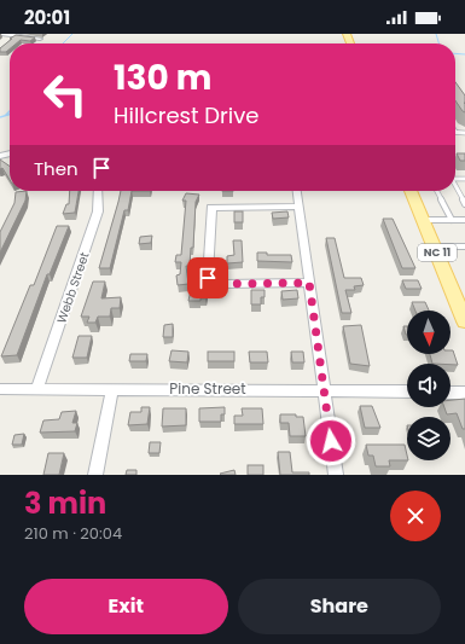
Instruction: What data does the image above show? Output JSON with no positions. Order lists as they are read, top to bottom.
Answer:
{
  "streets": {
    "main road": ["NC 11"],
    "street": ["Webb Street", "Pine Street"]
  },
  "crossings": [
    ["Webb Street", "Pine Street"]
  ],
  "north": "bottom",
  "page": {
    "status": "20:01",
    "turn": ["130 m", "Hillcrest Drive"],
    "then": "Then",
    "heading": ["3 min", "210 m · 20:04"],
    "buttons": ["Exit", "Share"]
  }
}
